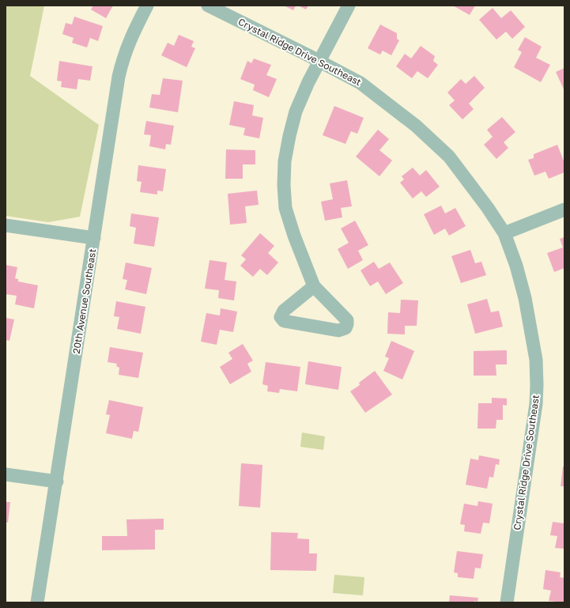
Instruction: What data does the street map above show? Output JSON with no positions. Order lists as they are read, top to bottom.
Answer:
{
  "streets": {
    "street": ["Crystal Ridge Drive Southeast", "20th Avenue Southeast"]
  }
}
